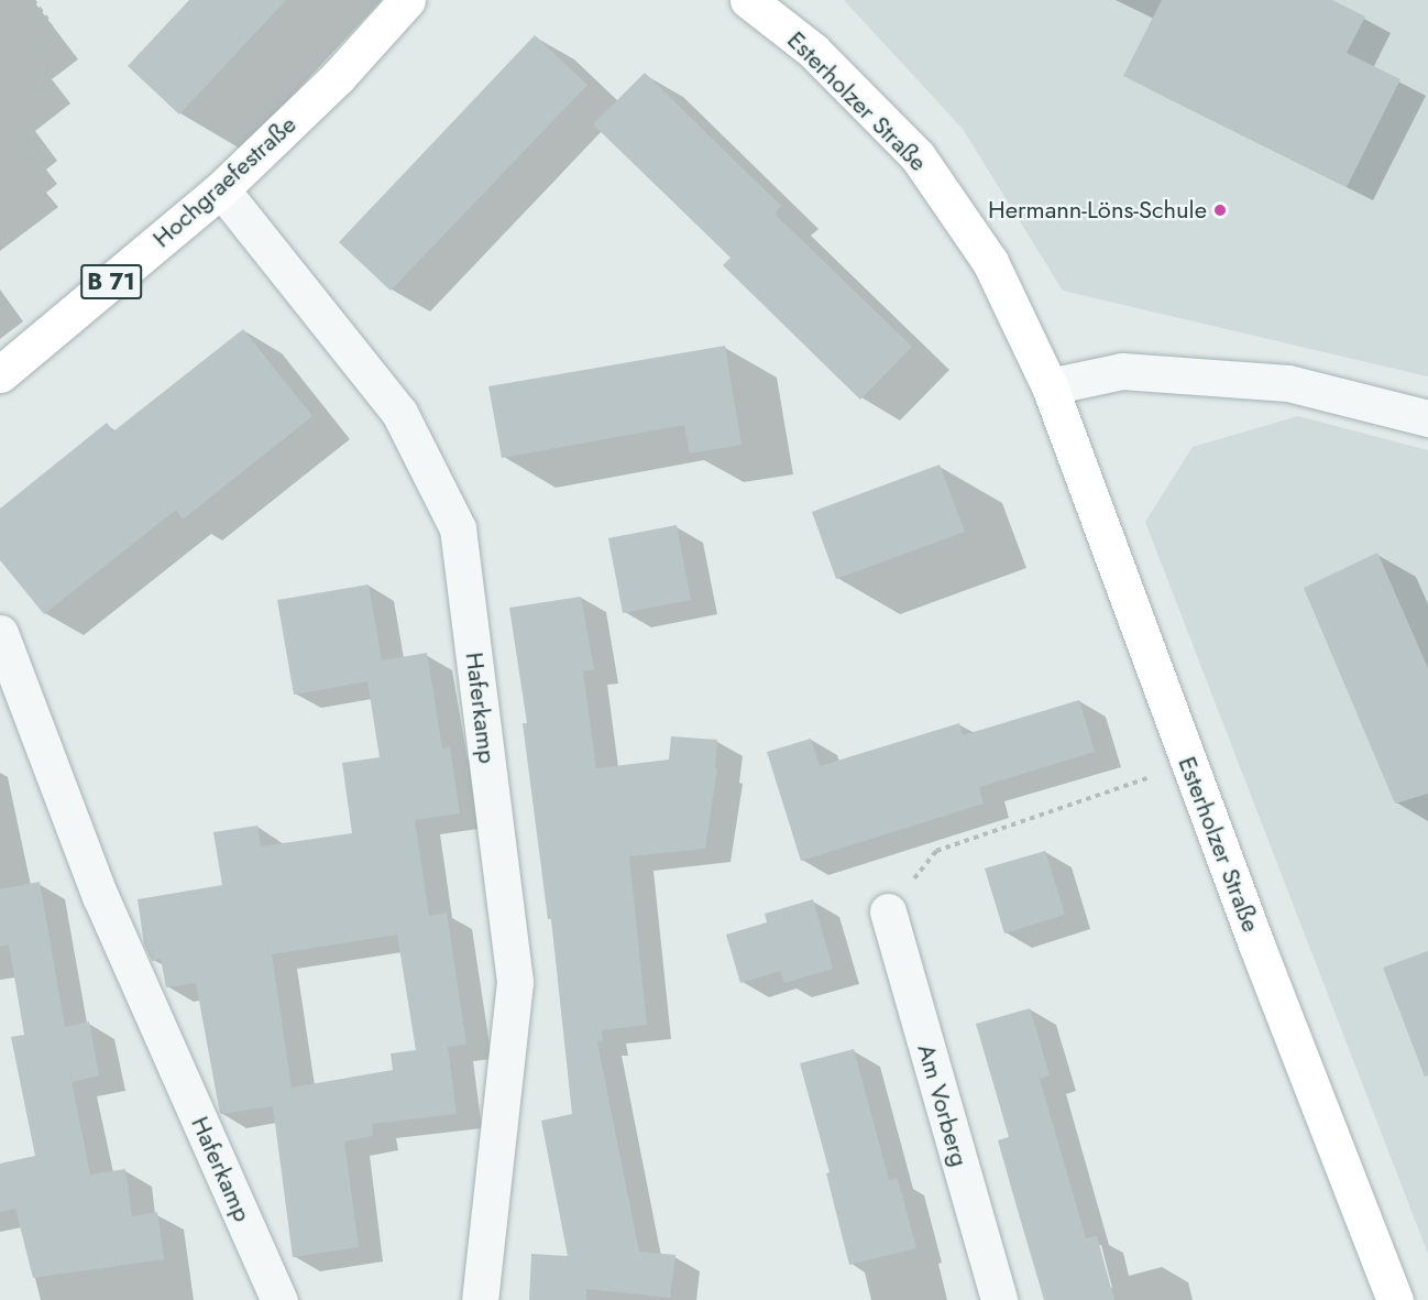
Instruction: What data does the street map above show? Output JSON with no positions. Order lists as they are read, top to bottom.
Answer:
{
  "streets": {
    "main road": ["Esterholzer Straße", "Hochgraefestraße", "B 71"],
    "street": ["Haferkamp", "Am Vorberg"]
  },
  "crossings": [
    ["Hochgraefestraße", "Haferkamp"]
  ],
  "places": ["Hermann-Löns-Schule"]
}
